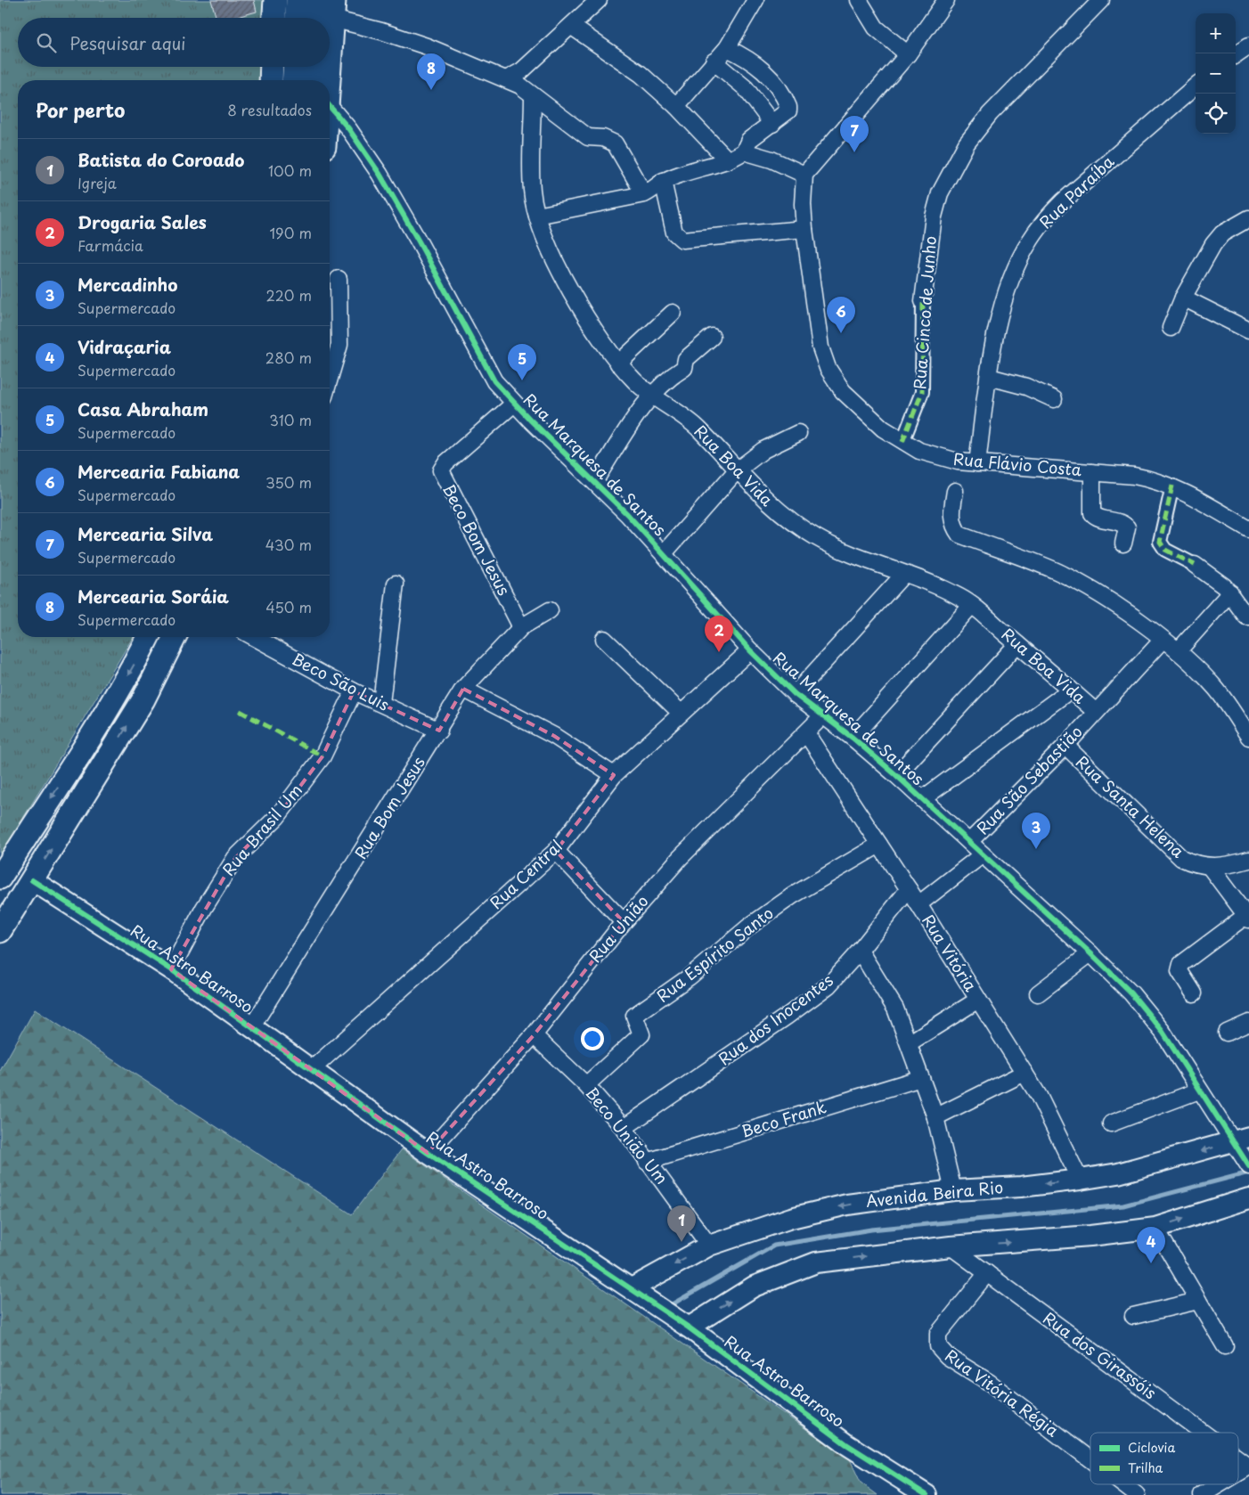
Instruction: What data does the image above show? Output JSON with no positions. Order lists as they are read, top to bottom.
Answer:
{
  "streets": {
    "street": [
      "Rua Paraíba",
      "Rua Cinco de Junho",
      "Rua Marquesa de Santos",
      "Rua Flávio Costa",
      "Rua Boa Vida",
      "Beco Bom Jesus",
      "Beco São Luis",
      "Rua São Sebastião",
      "Rua Santa Helena",
      "Rua Bom Jesus",
      "Rua Brasil Um",
      "Rua Central",
      "Rua União",
      "Rua Vitória",
      "Rua Espírito Santo",
      "Rua Astro Barroso",
      "Rua dos Inocentes",
      "Beco Frank",
      "Beco União Um",
      "Avenida Beira Rio",
      "Rua dos Girassóis",
      "Rua Vitória Régia"
    ]
  },
  "crossings": [
    ["Rua Paraíba", "Rua Flávio Costa"],
    ["Rua Cinco de Junho", "Rua Flávio Costa"],
    ["Rua Marquesa de Santos", "Beco Bom Jesus"],
    ["Rua Marquesa de Santos", "Rua São Sebastião"],
    ["Rua Marquesa de Santos", "Rua Central"],
    ["Rua Marquesa de Santos", "Rua União"],
    ["Rua Marquesa de Santos", "Avenida Beira Rio"],
    ["Rua Boa Vida", "Rua São Sebastião"],
    ["Beco Bom Jesus", "Rua Bom Jesus"],
    ["Beco São Luis", "Rua Bom Jesus"],
    ["Beco São Luis", "Rua Brasil Um"],
    ["Rua São Sebastião", "Rua Santa Helena"],
    ["Rua Bom Jesus", "Rua Astro Barroso"],
    ["Rua Brasil Um", "Rua Astro Barroso"],
    ["Rua Central", "Rua Astro Barroso"],
    ["Rua União", "Rua Vitória"],
    ["Rua União", "Rua Astro Barroso"],
    ["Rua União", "Beco União Um"],
    ["Rua Vitória", "Rua Espírito Santo"],
    ["Rua Vitória", "Rua dos Inocentes"],
    ["Rua Vitória", "Avenida Beira Rio"],
    ["Rua Espírito Santo", "Beco União Um"],
    ["Rua Astro Barroso", "Avenida Beira Rio"],
    ["Rua dos Inocentes", "Beco União Um"],
    ["Beco Frank", "Beco União Um"],
    ["Beco União Um", "Avenida Beira Rio"],
    ["Rua dos Girassóis", "Rua Vitória Régia"]
  ],
  "legend": ["Ciclovia", "Trilha"],
  "page": {
    "map_buttons": ["+", "−"],
    "search": "Pesquisar aqui",
    "pins": [
      "8",
      "7",
      "6",
      "5",
      "2",
      "3",
      "1",
      "4"
    ],
    "heading": ["Por perto", "8 resultados"],
    "list": [
      {
        "mark": "1",
        "name": "Batista do Coroado",
        "note": "Igreja",
        "value": "100 m"
      },
      {
        "mark": "2",
        "name": "Drogaria Sales",
        "note": "Farmácia",
        "value": "190 m"
      },
      {
        "mark": "3",
        "name": "Mercadinho",
        "note": "Supermercado",
        "value": "220 m"
      },
      {
        "mark": "4",
        "name": "Vidraçaria",
        "note": "Supermercado",
        "value": "280 m"
      },
      {
        "mark": "5",
        "name": "Casa Abraham",
        "note": "Supermercado",
        "value": "310 m"
      },
      {
        "mark": "6",
        "name": "Mercearia Fabiana",
        "note": "Supermercado",
        "value": "350 m"
      },
      {
        "mark": "7",
        "name": "Mercearia Silva",
        "note": "Supermercado",
        "value": "430 m"
      },
      {
        "mark": "8",
        "name": "Mercearia Soráia",
        "note": "Supermercado",
        "value": "450 m"
      }
    ]
  }
}
